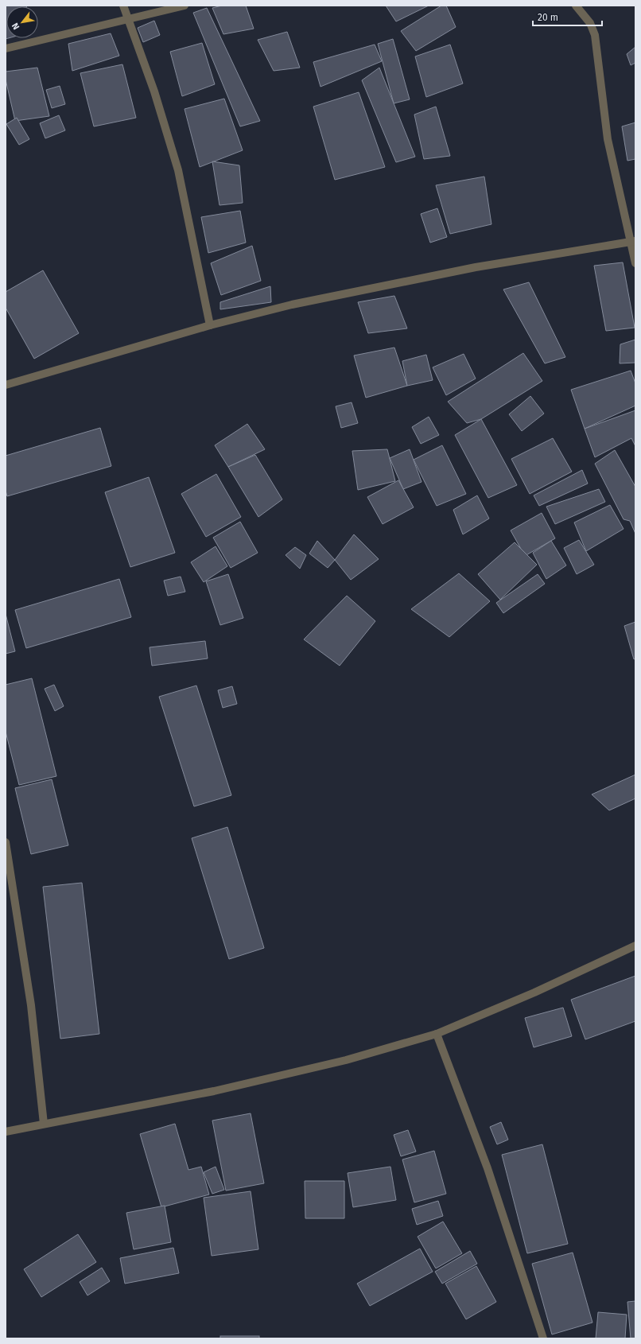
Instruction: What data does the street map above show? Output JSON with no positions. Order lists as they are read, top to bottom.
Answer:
{
  "scale_bar": "20 m",
  "north": "bottom left"
}
